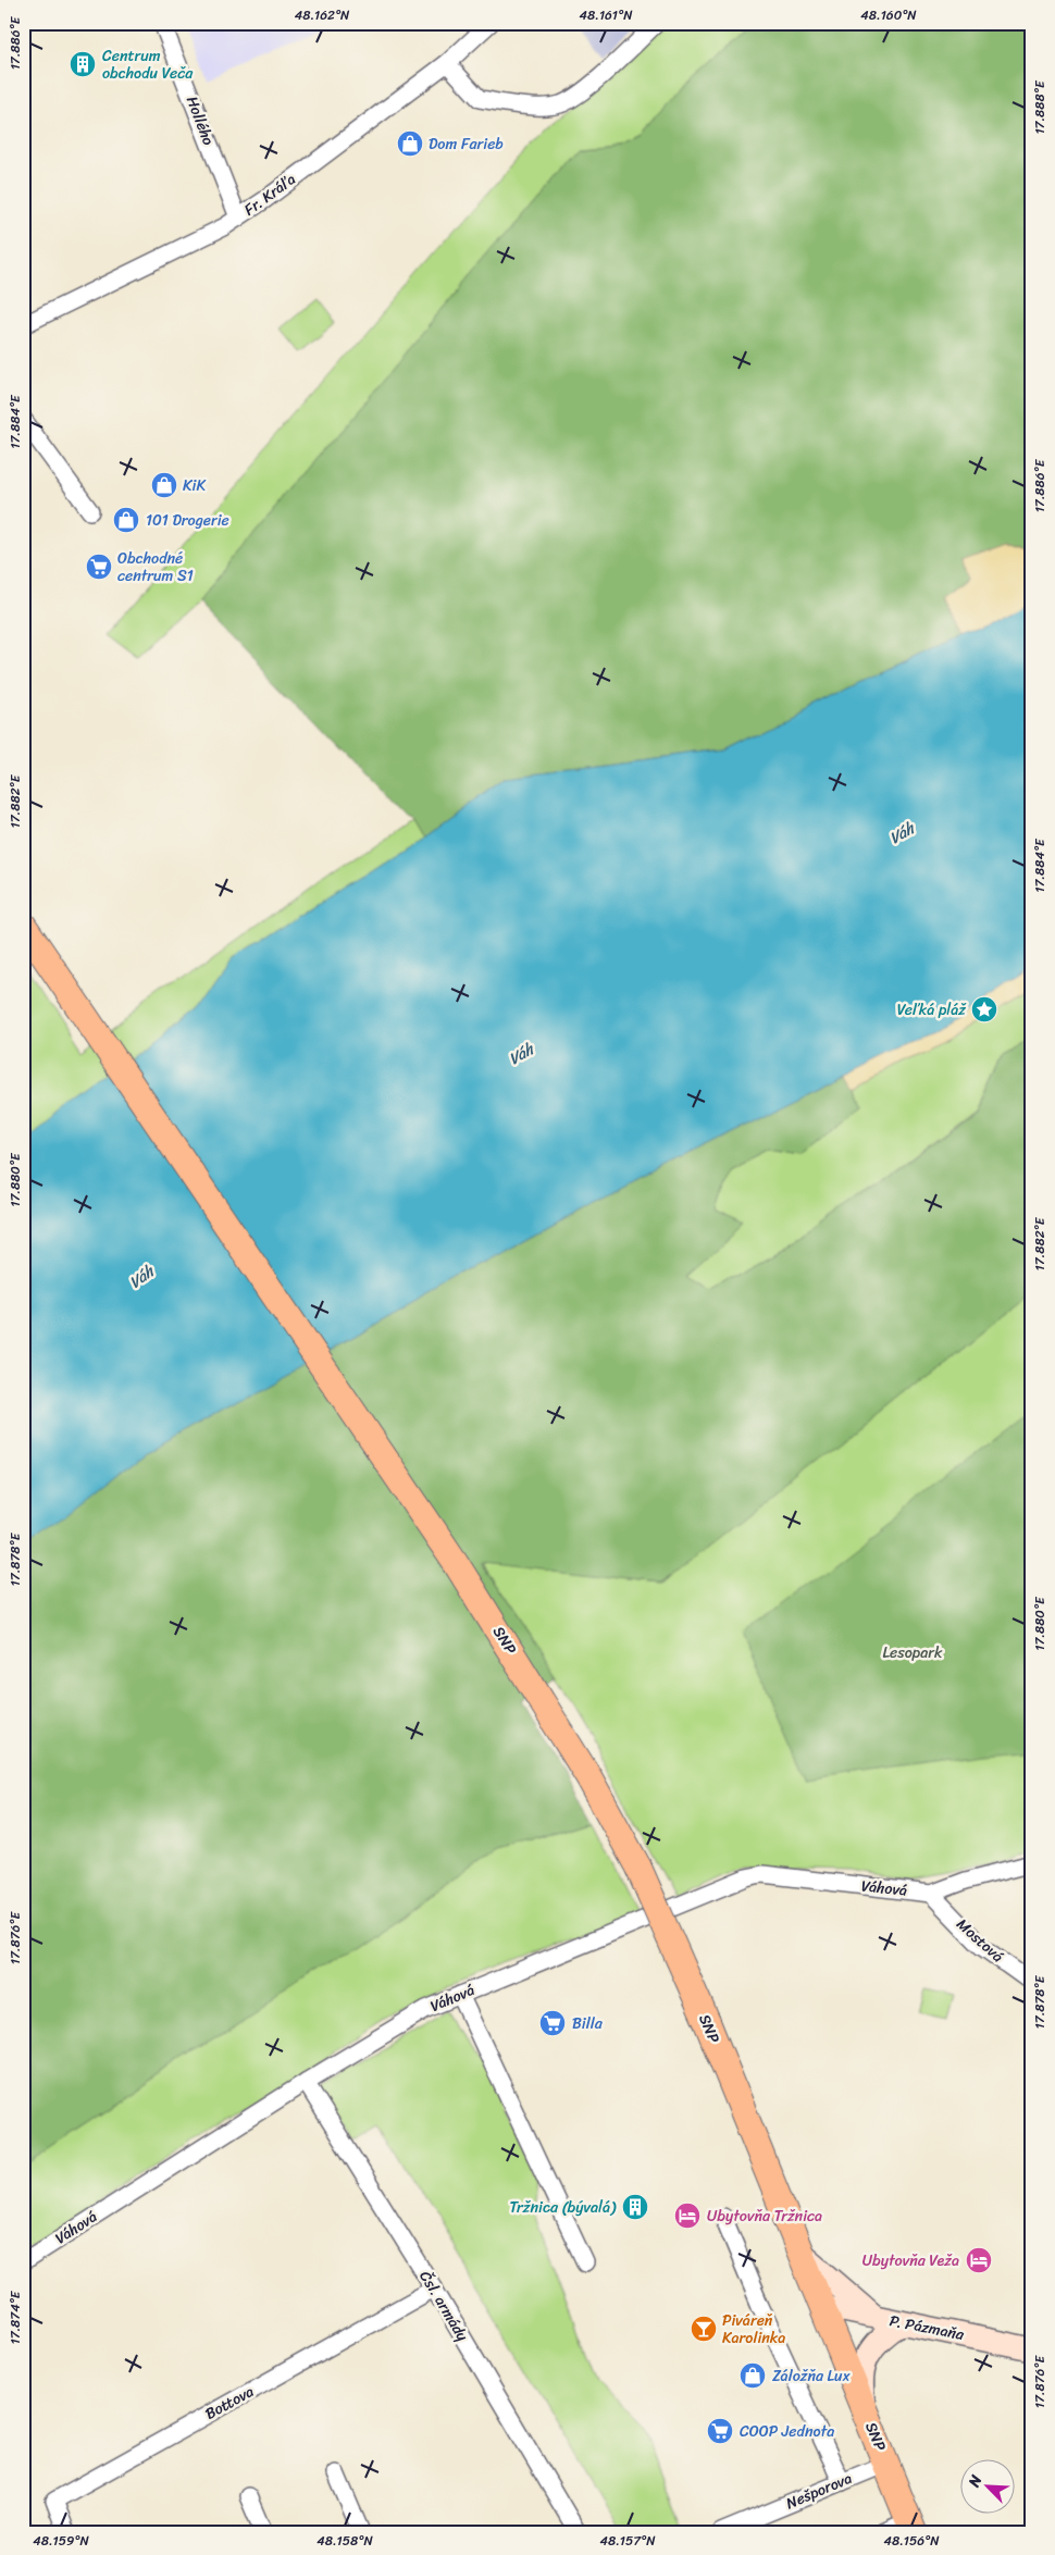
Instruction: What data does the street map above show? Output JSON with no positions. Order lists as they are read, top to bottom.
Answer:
{
  "streets": {
    "main road": ["SNP", "P. Pázmaňa"],
    "street": [
      "Hollého",
      "Fr. Kráľa",
      "Váhová",
      "Mostová",
      "Čsl. armády",
      "Bottova",
      "Nešporova"
    ]
  },
  "crossings": [
    ["Hollého", "Fr. Kráľa"],
    ["SNP", "P. Pázmaňa"],
    ["SNP", "Nešporova"],
    ["Váhová", "Mostová"],
    ["Váhová", "Čsl. armády"],
    ["Čsl. armády", "Bottova"]
  ],
  "water": ["Váh"],
  "parks": ["Lesopark"],
  "places": {
    "building": ["Centrum obchodu Veča", "Tržnica (bývalá)"],
    "shop": [
      "Dom Farieb",
      "KiK",
      "101 Drogerie",
      "Záložňa Lux"
    ],
    "supermarket": ["Obchodné centrum S1", "Billa", "COOP Jednota"],
    "place": ["Veľká pláž"],
    "hotel": ["Ubytovňa Tržnica", "Ubytovňa Veža"],
    "bar": ["Piváreň Karolinka"]
  },
  "north": "top left",
  "coordinates": [
    "48.162°N",
    "48.161°N",
    "48.160°N",
    "17.886°E",
    "17.888°E",
    "17.884°E",
    "17.882°E",
    "17.880°E",
    "17.878°E",
    "17.876°E",
    "17.874°E",
    "48.159°N",
    "48.158°N",
    "48.157°N",
    "48.156°N"
  ]
}
